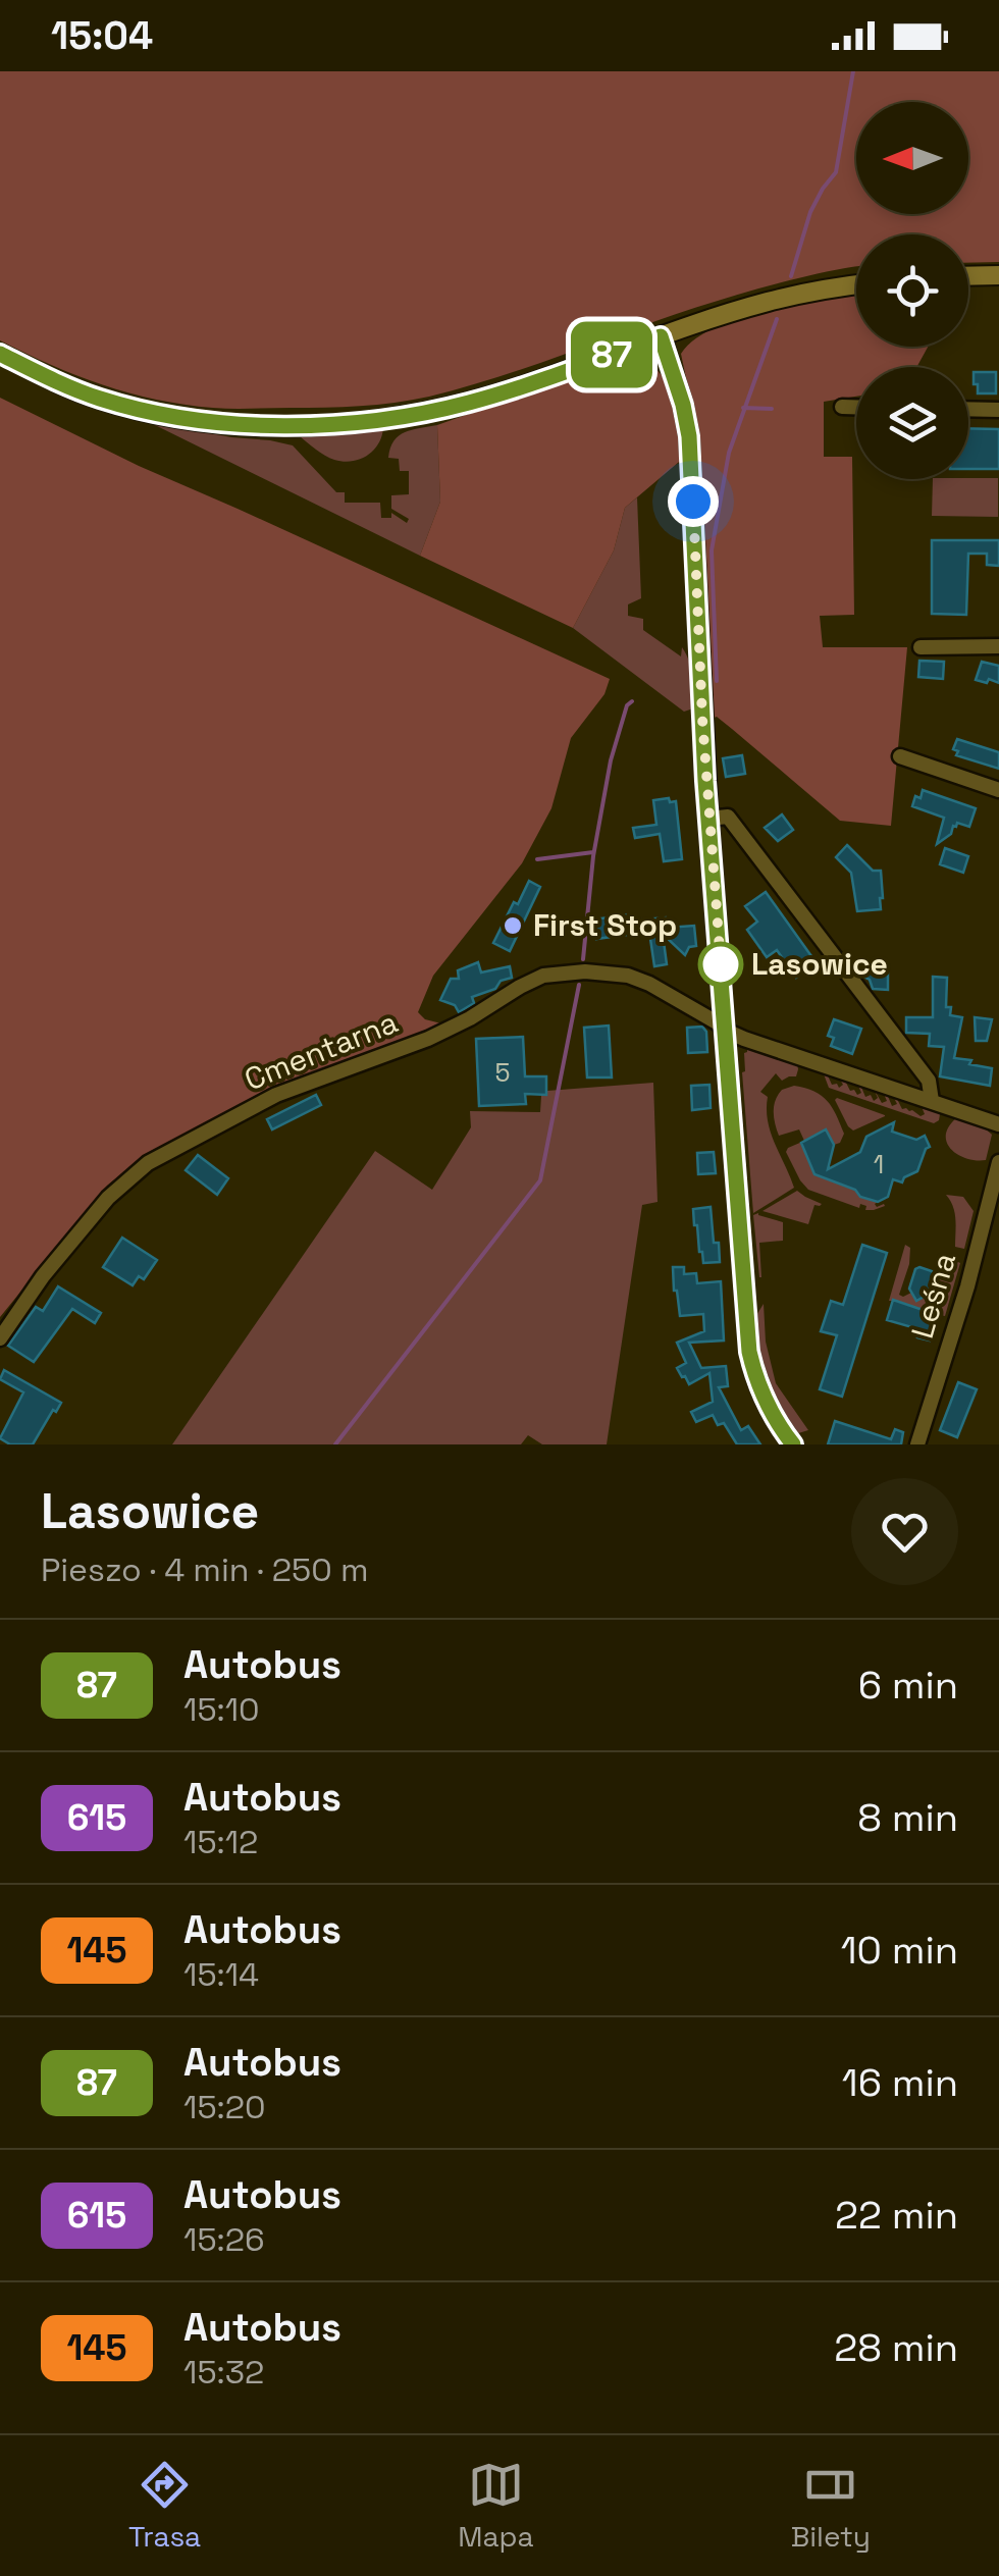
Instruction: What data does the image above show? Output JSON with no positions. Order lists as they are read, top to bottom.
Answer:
{
  "streets": {
    "street": ["Cmentarna", "Leśna"]
  },
  "places": ["First Stop", "Lasowice"],
  "lines": ["bus line 87"],
  "house_numbers": ["5", "1"],
  "north": "left",
  "page": {
    "status": "15:04",
    "on_map": "87",
    "heading": ["Lasowice", "Pieszo · 4 min · 250 m"],
    "list": [
      {
        "mark": "87",
        "name": "Autobus",
        "note": "15:10",
        "value": "6 min"
      },
      {
        "mark": "615",
        "name": "Autobus",
        "note": "15:12",
        "value": "8 min"
      },
      {
        "mark": "145",
        "name": "Autobus",
        "note": "15:14",
        "value": "10 min"
      },
      {
        "mark": "87",
        "name": "Autobus",
        "note": "15:20",
        "value": "16 min"
      },
      {
        "mark": "615",
        "name": "Autobus",
        "note": "15:26",
        "value": "22 min"
      },
      {
        "mark": "145",
        "name": "Autobus",
        "note": "15:32",
        "value": "28 min"
      }
    ],
    "tabs": ["Trasa", "Mapa", "Bilety"]
  }
}
